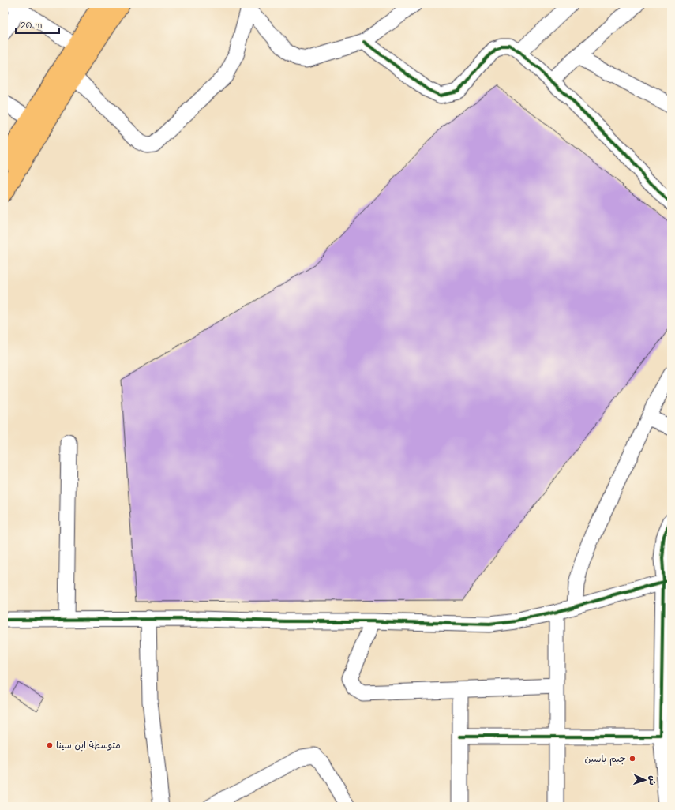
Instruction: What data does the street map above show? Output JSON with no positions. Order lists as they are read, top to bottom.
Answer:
{
  "places": ["متوسطة ابن سينا", "جيم ياسين"],
  "scale_bar": "20 m",
  "north": "right"
}
